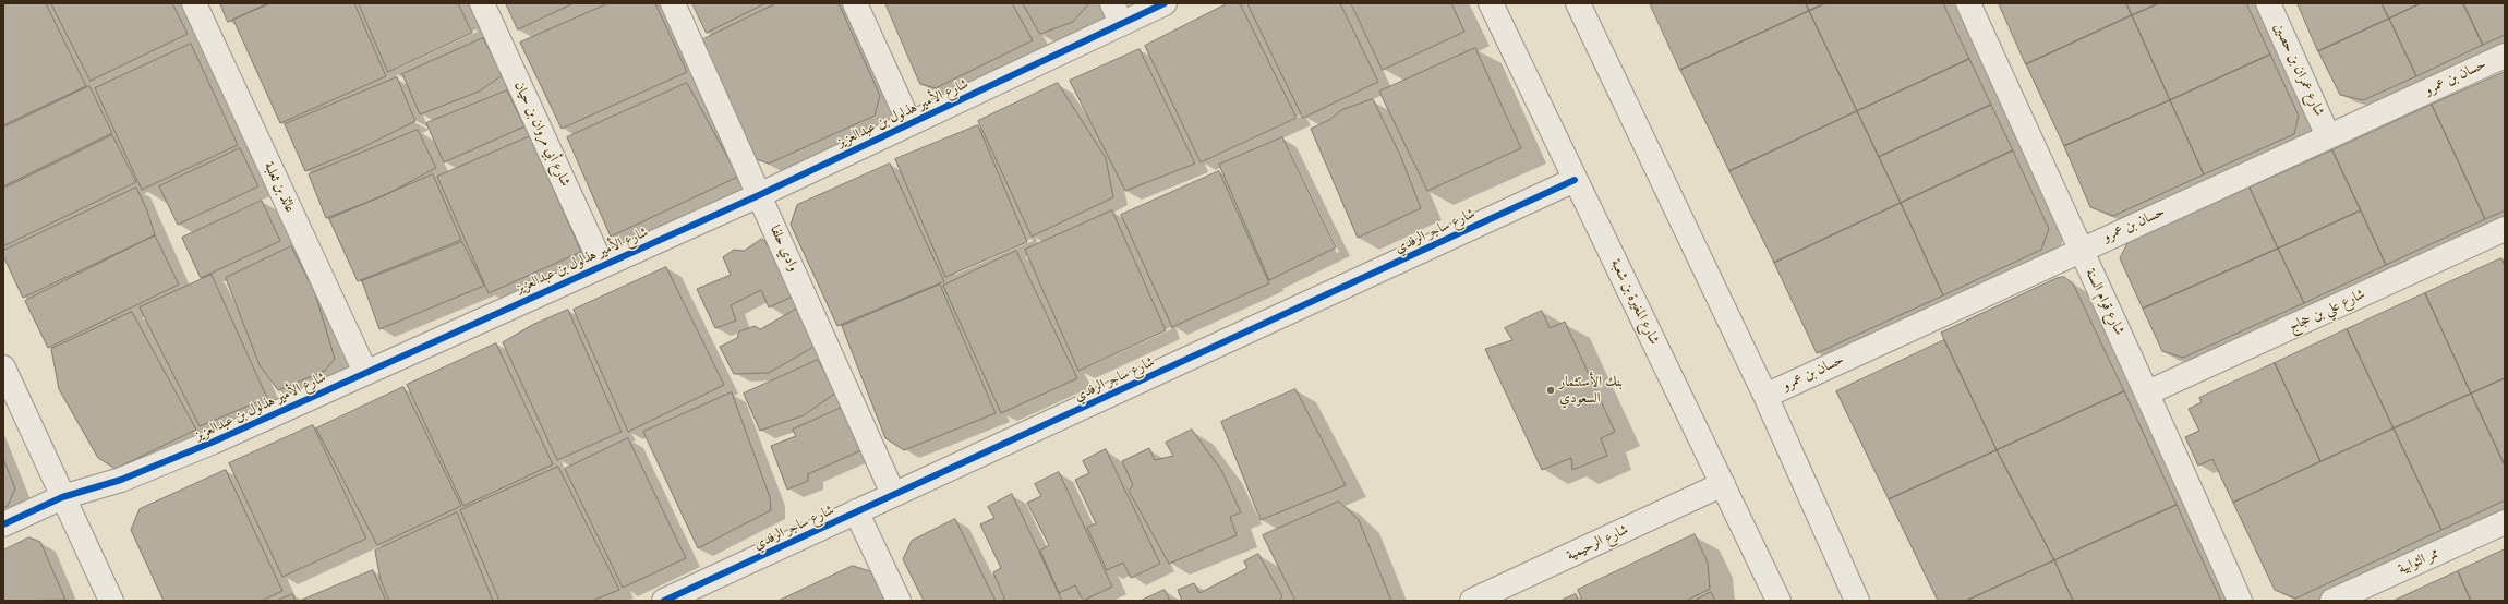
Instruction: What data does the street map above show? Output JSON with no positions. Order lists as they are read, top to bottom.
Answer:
{
  "streets": {
    "street": [
      "شارع عمران بن حصين",
      "حسان بن عمرو",
      "شارع الأمير هذلول بن عبدالعزيز",
      "شارع أبي مروان بن حيان",
      "عائذ بن ثعلبة",
      "شارع ساجر الرفدي",
      "وادي حلفا",
      "شارع المغيرة بن شعبة",
      "شارع قوام السنة",
      "شارع علي بن حجاج",
      "شارع الرحيمية",
      "ممر الثوابية"
    ]
  },
  "crossings": [
    ["شارع عمران بن حصين", "حسان بن عمرو"],
    ["حسان بن عمرو", "شارع قوام السنة"],
    ["شارع الأمير هذلول بن عبدالعزيز", "شارع أبي مروان بن حيان"],
    ["شارع الأمير هذلول بن عبدالعزيز", "عائذ بن ثعلبة"],
    ["شارع الأمير هذلول بن عبدالعزيز", "وادي حلفا"],
    ["شارع ساجر الرفدي", "وادي حلفا"],
    ["شارع ساجر الرفدي", "شارع المغيرة بن شعبة"],
    ["شارع المغيرة بن شعبة", "شارع الرحيمية"],
    ["شارع قوام السنة", "شارع علي بن حجاج"]
  ],
  "places": ["بنك الأستثمار السعودي"]
}
